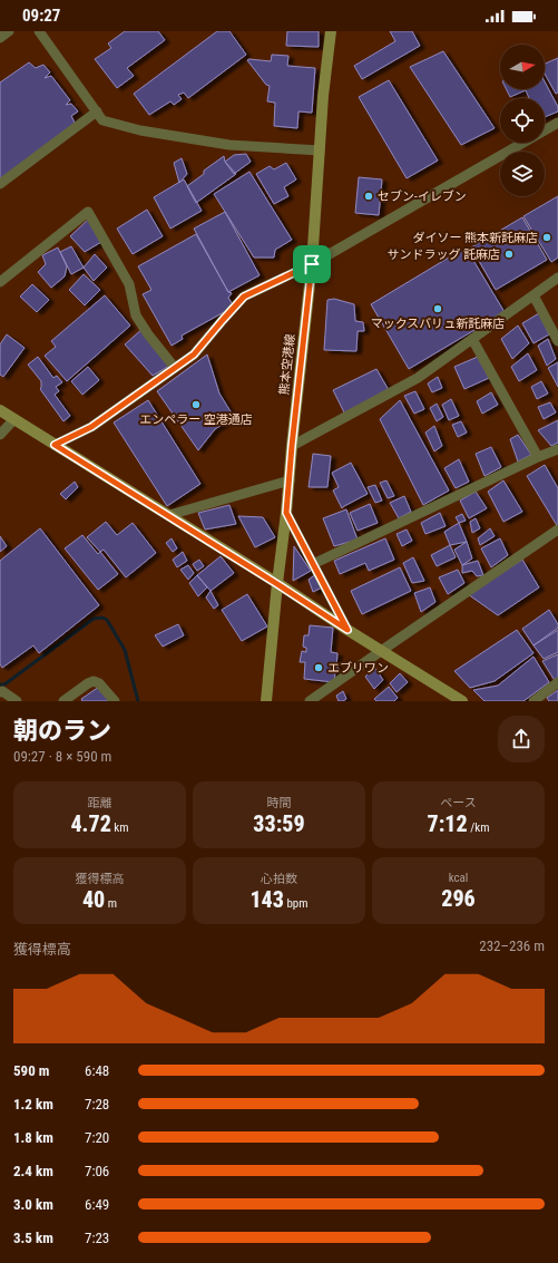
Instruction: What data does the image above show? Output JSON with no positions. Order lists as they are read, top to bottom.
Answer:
{
  "streets": {
    "main road": ["熊本空港線"]
  },
  "places": [
    "セブン-イレブン",
    "ダイソー 熊本新託麻店",
    "サンドラッグ 託麻店",
    "マックスバリュ新託麻店",
    "エンペラー 空港通店",
    "エブリワン"
  ],
  "north": "right",
  "page": {
    "status": "09:27",
    "heading": ["朝のラン", "09:27 · 8 × 590 m"],
    "stats": [
      ["距離", "4.72 km"],
      ["時間", "33:59"],
      ["ペース", "7:12 /km"],
      ["獲得標高", "40 m"],
      ["心拍数", "143 bpm"],
      ["kcal", "296"]
    ],
    "chart": ["獲得標高", "232–236 m"],
    "list": [
      {
        "name": "590 m",
        "note": "6:48"
      },
      {
        "name": "1.2 km",
        "note": "7:28"
      },
      {
        "name": "1.8 km",
        "note": "7:20"
      },
      {
        "name": "2.4 km",
        "note": "7:06"
      },
      {
        "name": "3.0 km",
        "note": "6:49"
      },
      {
        "name": "3.5 km",
        "note": "7:23"
      }
    ]
  }
}
